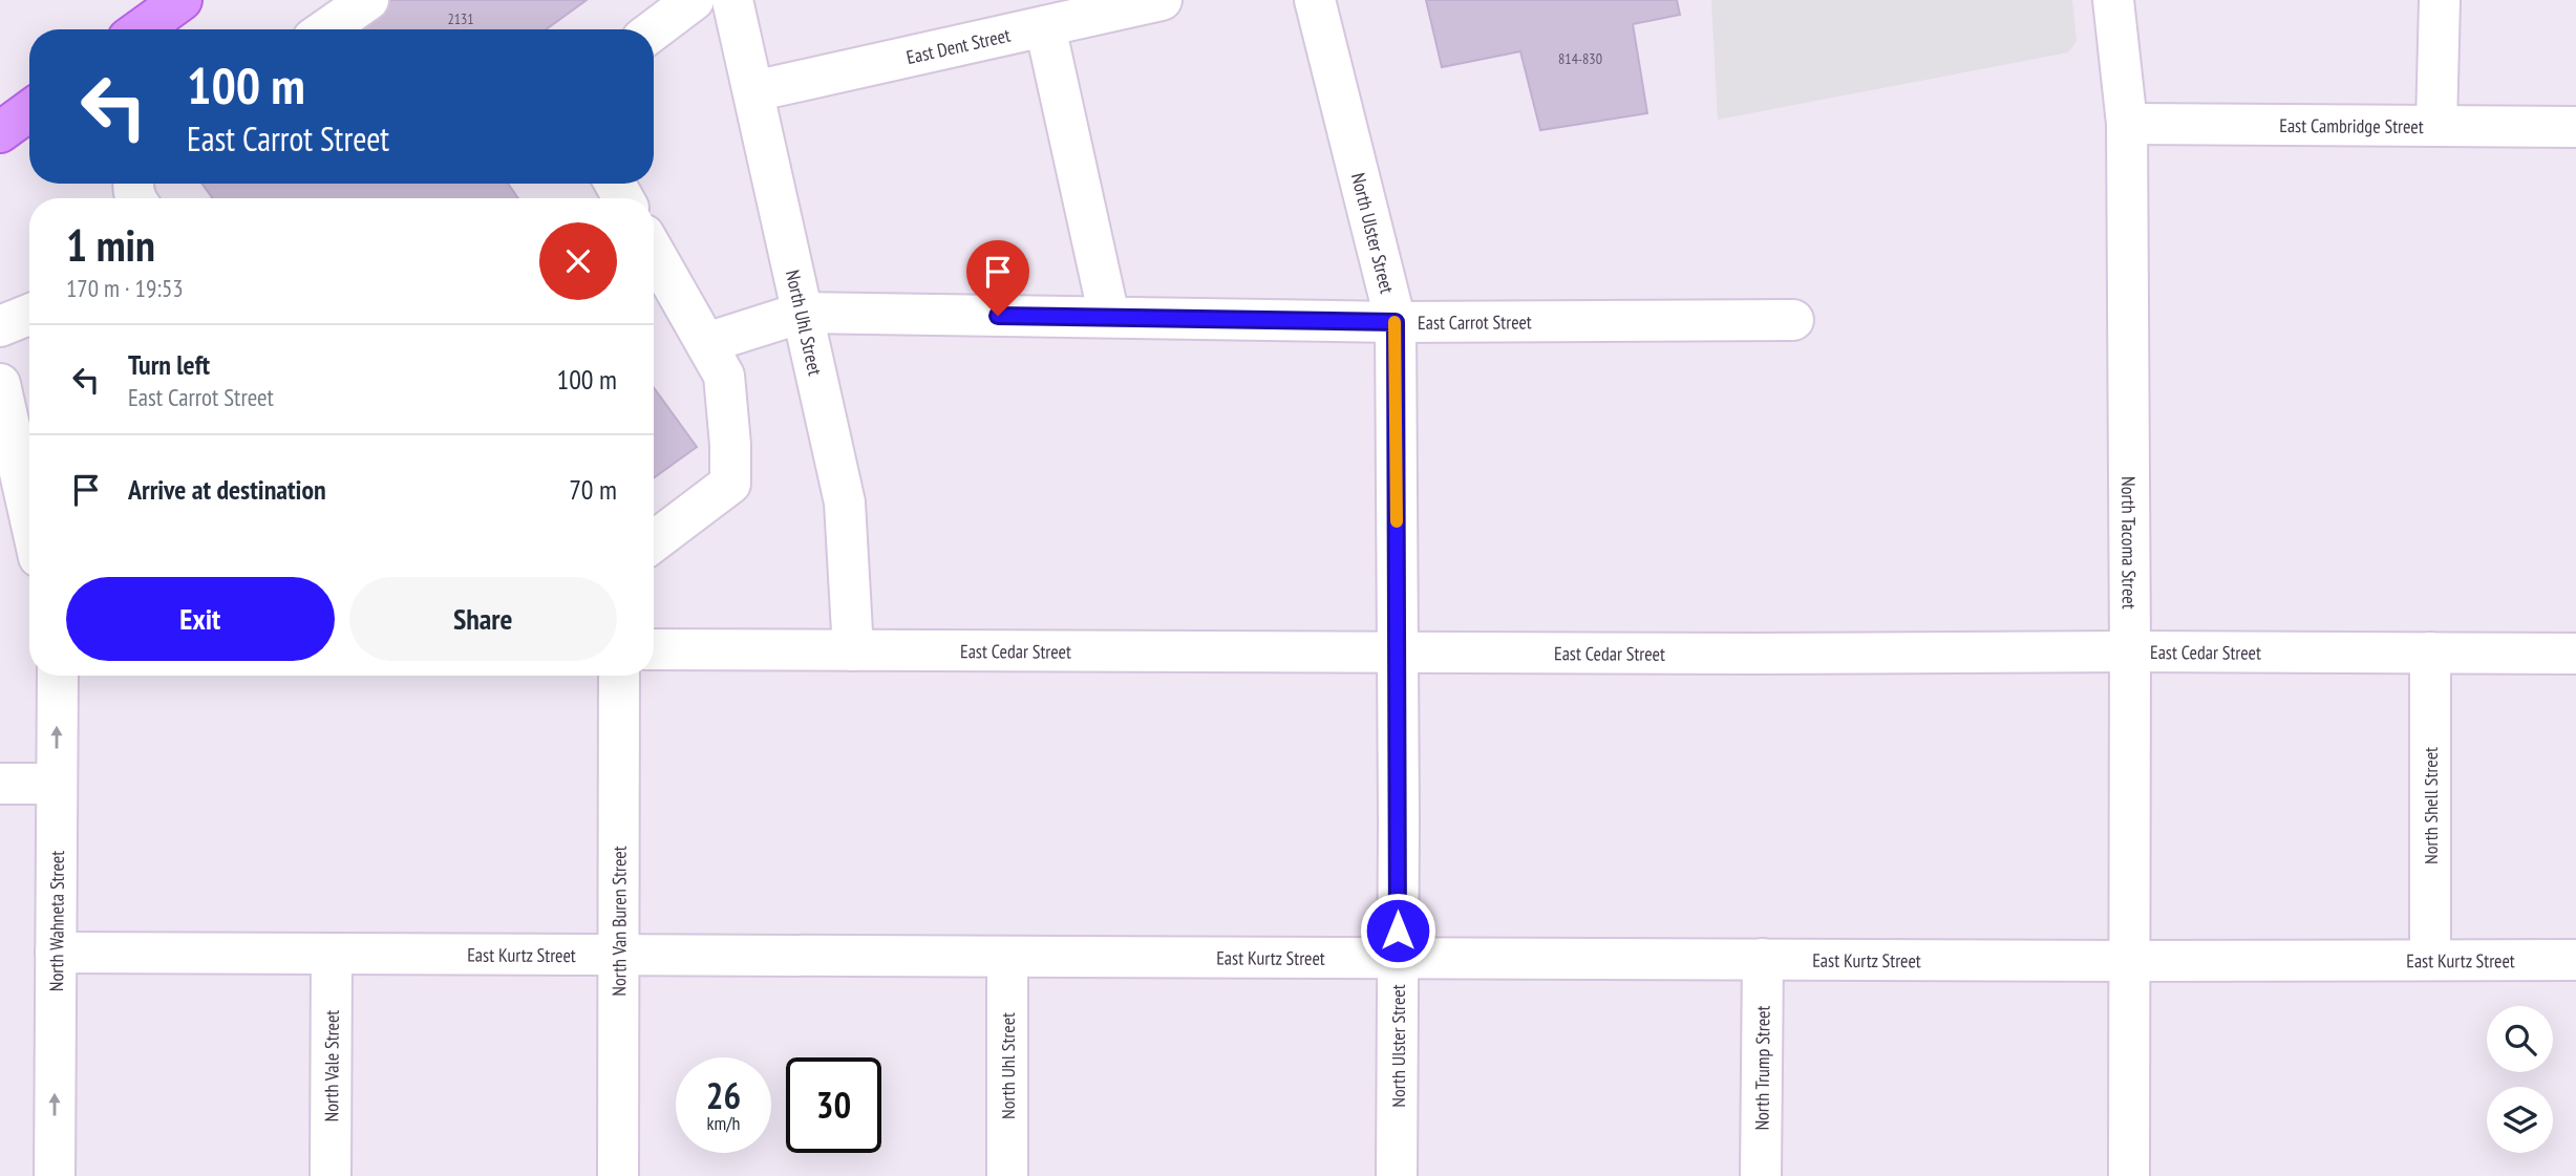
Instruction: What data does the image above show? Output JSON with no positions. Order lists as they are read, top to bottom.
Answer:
{
  "streets": {
    "street": [
      "East Dent Street",
      "East Cambridge Street",
      "North Ulster Street",
      "East Carrot Street",
      "North Uhl Street",
      "North Tacoma Street",
      "East Cedar Street",
      "North Shell Street",
      "North Wahneta Street",
      "North Van Buren Street",
      "East Kurtz Street",
      "North Vale Street",
      "North Trump Street"
    ]
  },
  "crossings": [
    ["East Dent Street", "North Uhl Street"],
    ["East Cambridge Street", "North Tacoma Street"],
    ["North Ulster Street", "East Carrot Street"],
    ["North Ulster Street", "East Cedar Street"],
    ["North Ulster Street", "East Kurtz Street"],
    ["East Carrot Street", "North Uhl Street"],
    ["North Uhl Street", "East Cedar Street"],
    ["North Uhl Street", "East Kurtz Street"],
    ["North Tacoma Street", "East Cedar Street"],
    ["North Tacoma Street", "East Kurtz Street"],
    ["East Cedar Street", "North Shell Street"],
    ["North Shell Street", "East Kurtz Street"],
    ["North Wahneta Street", "East Kurtz Street"],
    ["North Van Buren Street", "East Kurtz Street"],
    ["East Kurtz Street", "North Vale Street"],
    ["East Kurtz Street", "North Trump Street"]
  ],
  "one_way": ["North Wahneta Street"],
  "house_numbers": ["2131", "814-830"],
  "page": {
    "turn": ["100 m", "East Carrot Street"],
    "heading": ["1 min", "170 m · 19:53"],
    "list": [
      {
        "name": "Turn left",
        "note": "East Carrot Street",
        "value": "100 m"
      },
      {
        "name": "Arrive at destination",
        "value": "70 m"
      }
    ],
    "buttons": ["Exit", "Share"],
    "speed": "26 km/h",
    "limit": "30"
  }
}
